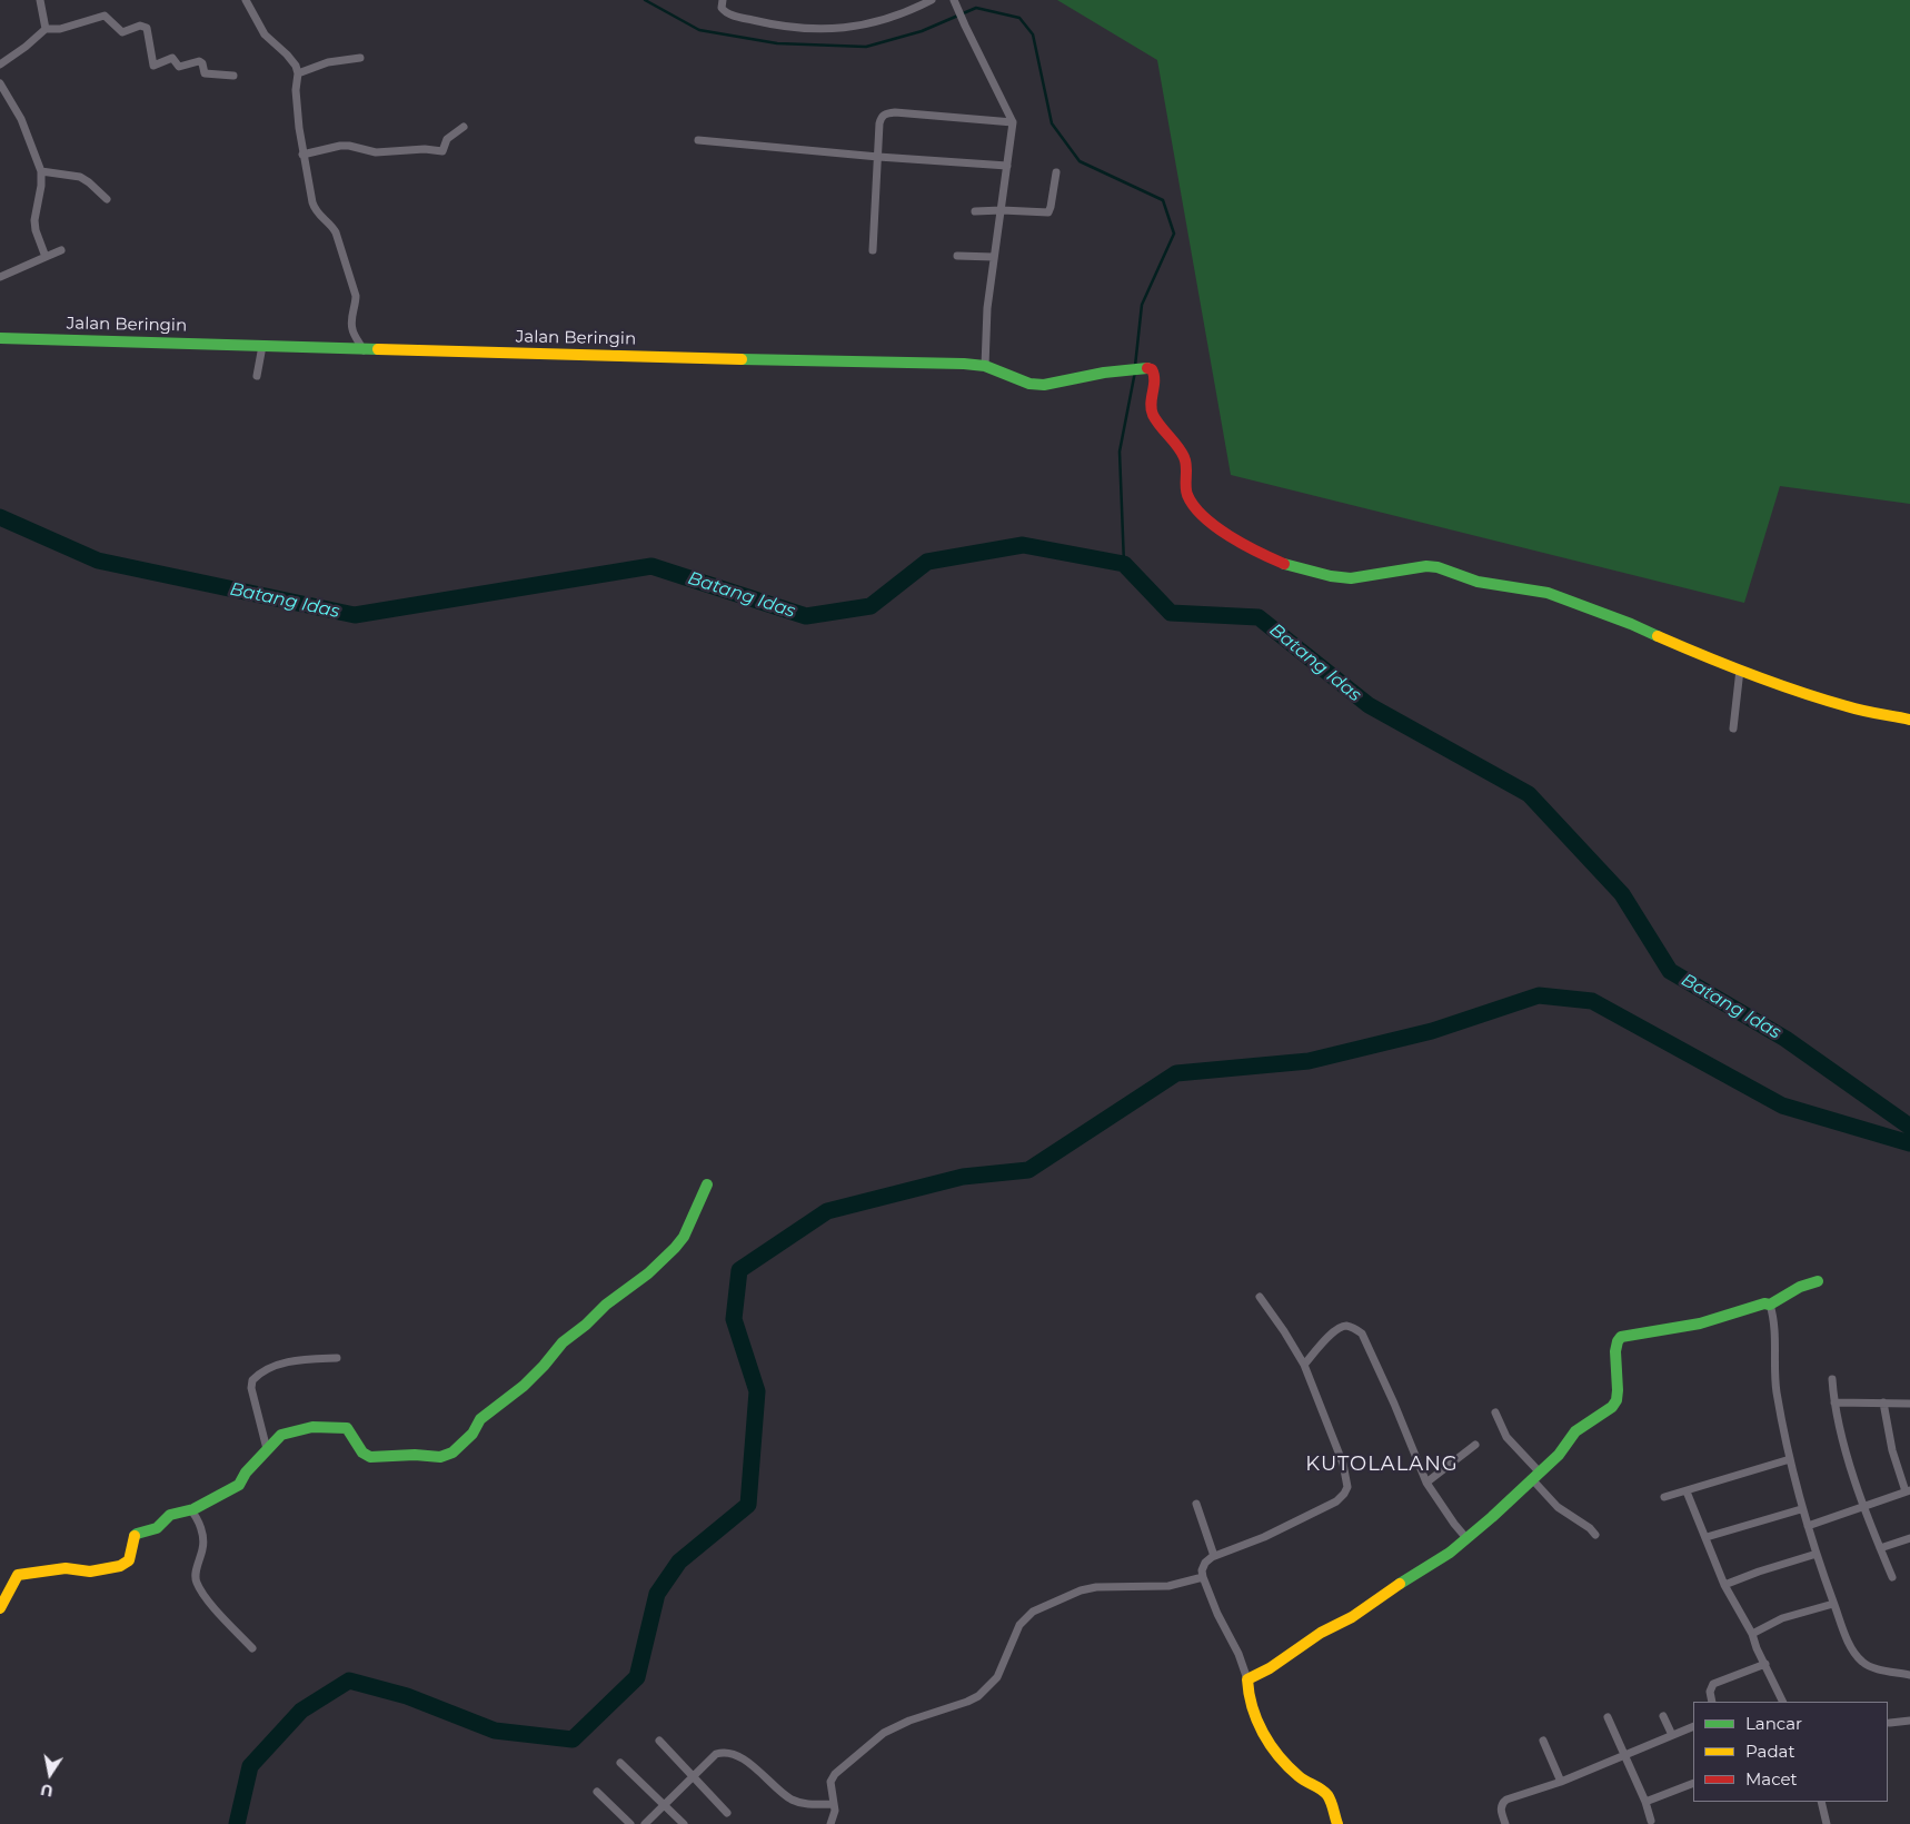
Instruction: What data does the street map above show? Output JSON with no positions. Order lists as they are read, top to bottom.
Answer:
{
  "streets": {
    "street": ["Jalan Beringin"]
  },
  "districts": ["KUTOLALANG"],
  "water": ["Batang Idas"],
  "legend": ["Lancar", "Padat", "Macet"],
  "north": "bottom"
}
